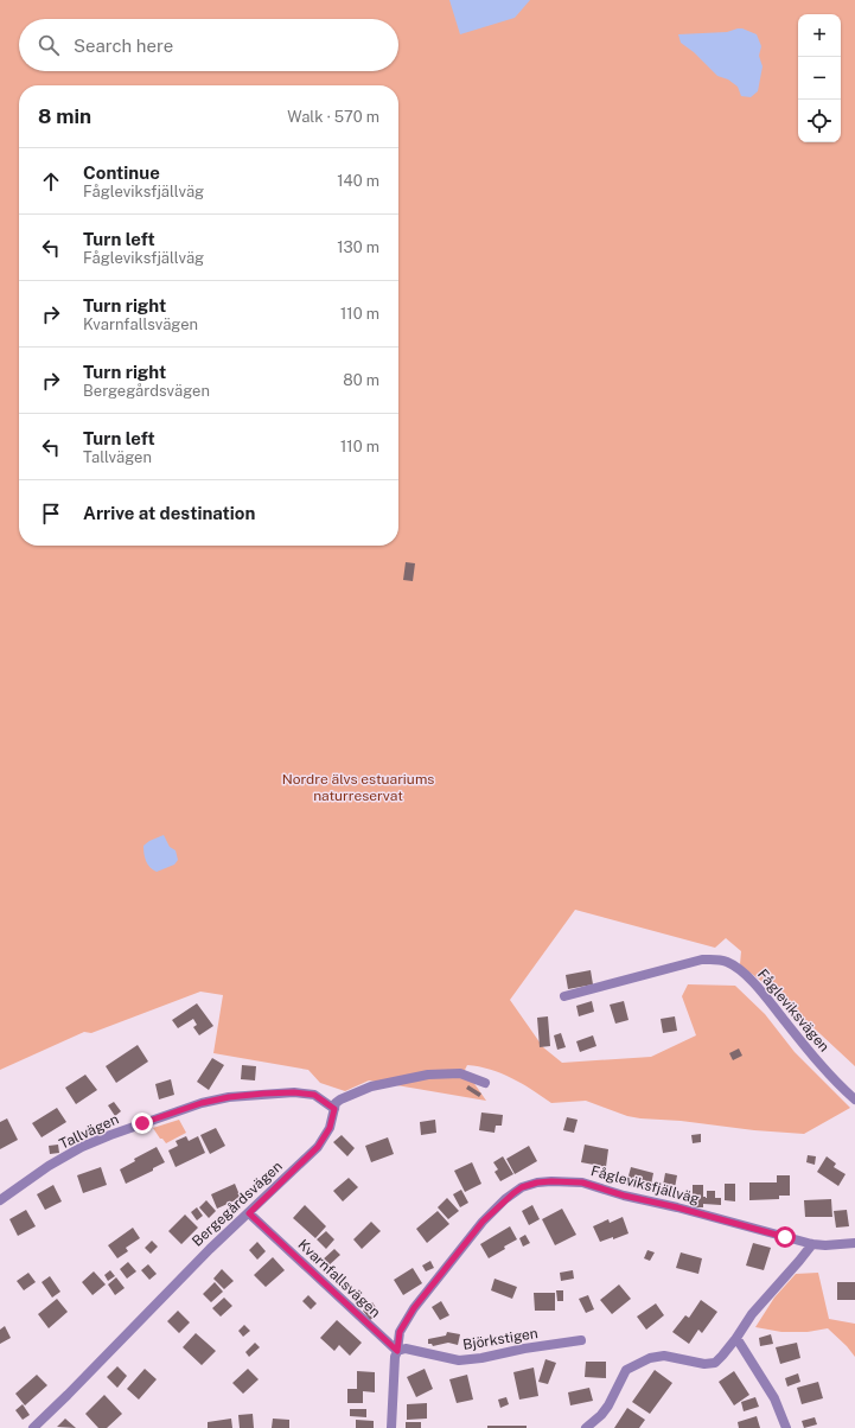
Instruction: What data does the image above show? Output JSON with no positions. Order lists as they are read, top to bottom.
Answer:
{
  "streets": {
    "street": [
      "Fågleviksvägen",
      "Tallvägen",
      "Fågleviksfjällväg",
      "Bergegårdsvägen",
      "Kvarnfallsvägen",
      "Björkstigen"
    ]
  },
  "crossings": [
    ["Tallvägen", "Bergegårdsvägen"],
    ["Fågleviksfjällväg", "Kvarnfallsvägen"],
    ["Fågleviksfjällväg", "Björkstigen"],
    ["Bergegårdsvägen", "Kvarnfallsvägen"],
    ["Kvarnfallsvägen", "Björkstigen"]
  ],
  "parks": ["Nordre älvs estuariums naturreservat"],
  "page": {
    "map_buttons": ["+", "−"],
    "search": "Search here",
    "heading": ["8 min", "Walk · 570 m"],
    "list": [
      ["Continue", "Fågleviksfjällväg", "140 m"],
      ["Turn left", "Fågleviksfjällväg", "130 m"],
      ["Turn right", "Kvarnfallsvägen", "110 m"],
      ["Turn right", "Bergegårdsvägen", "80 m"],
      ["Turn left", "Tallvägen", "110 m"],
      "Arrive at destination"
    ]
  }
}
